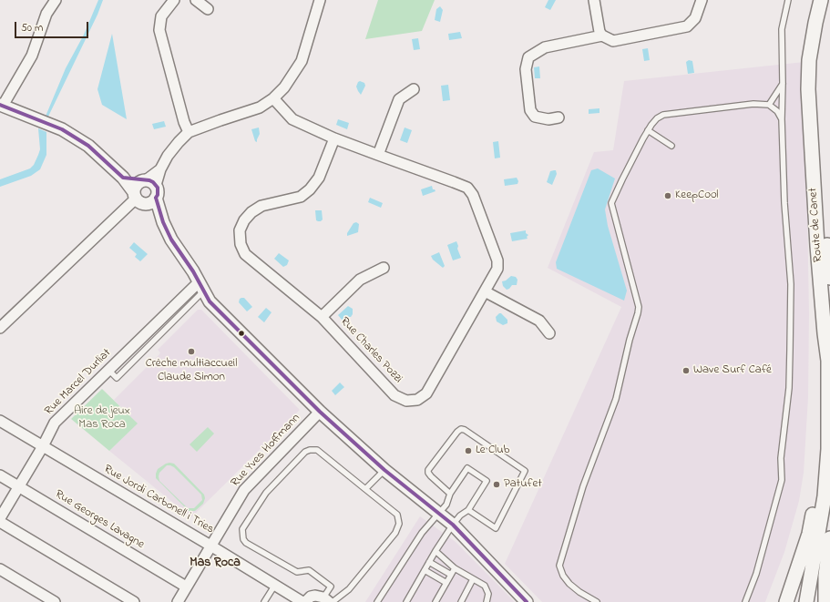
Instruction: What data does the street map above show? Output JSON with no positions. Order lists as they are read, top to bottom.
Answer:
{
  "streets": {
    "main road": ["Route de Canet"],
    "street": [
      "Rue Charles Pozzi",
      "Rue Marcel Durliat",
      "Rue Yves Hoffmann",
      "Rue Jordi Carbonell i Tries",
      "Rue Georges Lavagne"
    ]
  },
  "crossings": [
    ["Rue Marcel Durliat", "Rue Jordi Carbonell i Tries"],
    ["Rue Marcel Durliat", "Rue Georges Lavagne"],
    ["Rue Yves Hoffmann", "Rue Jordi Carbonell i Tries"],
    ["Rue Yves Hoffmann", "Rue Georges Lavagne"]
  ],
  "districts": ["Mas Roca"],
  "parks": ["Aire de jeux Mas Roca"],
  "places": [
    "KeepCool",
    "Crèche multiaccueil Claude Simon",
    "Wave Surf Café",
    "Le Club",
    "Patufet"
  ],
  "scale_bar": "50 m"
}
